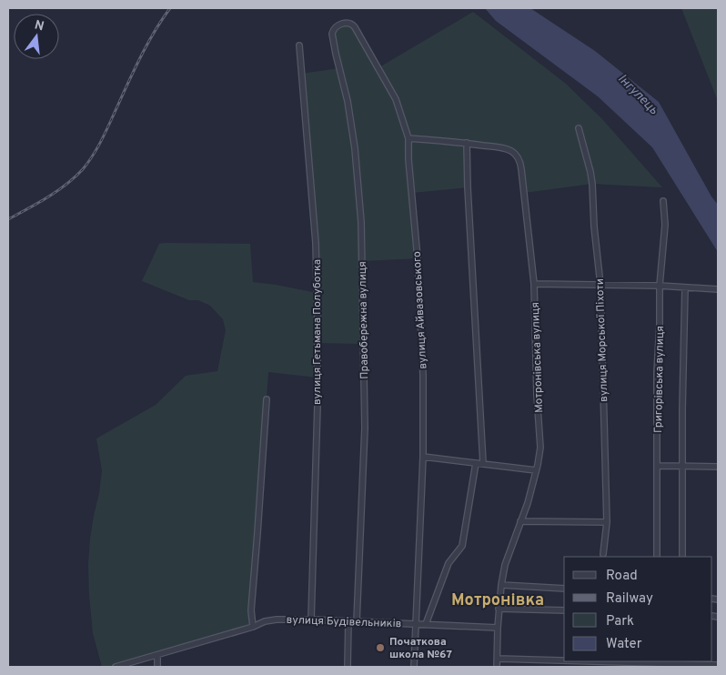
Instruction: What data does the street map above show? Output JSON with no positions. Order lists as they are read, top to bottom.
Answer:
{
  "streets": {
    "street": [
      "вулиця Айвазовського",
      "Правобережна вулиця",
      "вулиця Гетьмана Полуботка",
      "вулиця Морської Піхоти",
      "Мотронівська вулиця",
      "Григорівська вулиця",
      "вулиця Будівельників"
    ]
  },
  "crossings": [
    ["вулиця Айвазовського", "Правобережна вулиця"],
    ["вулиця Айвазовського", "Мотронівська вулиця"],
    ["вулиця Айвазовського", "вулиця Будівельників"],
    ["Правобережна вулиця", "вулиця Будівельників"],
    ["вулиця Гетьмана Полуботка", "вулиця Будівельників"],
    ["Мотронівська вулиця", "вулиця Будівельників"]
  ],
  "districts": ["Мотронівка"],
  "water": ["Інгулець"],
  "places": ["Початкова школа №67"],
  "legend": [
    "Road",
    "Railway",
    "Park",
    "Water"
  ],
  "north": "top"
}
